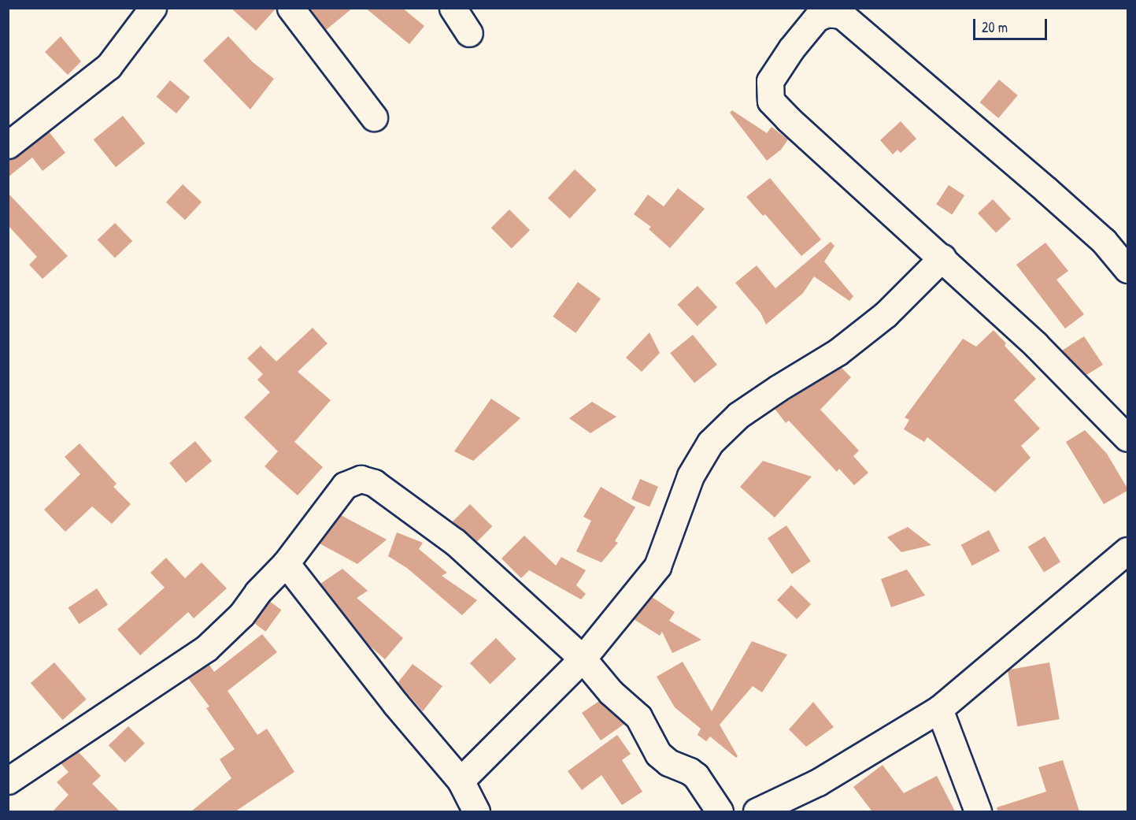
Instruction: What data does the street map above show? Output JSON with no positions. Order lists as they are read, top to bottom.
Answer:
{
  "scale_bar": "20 m"
}
